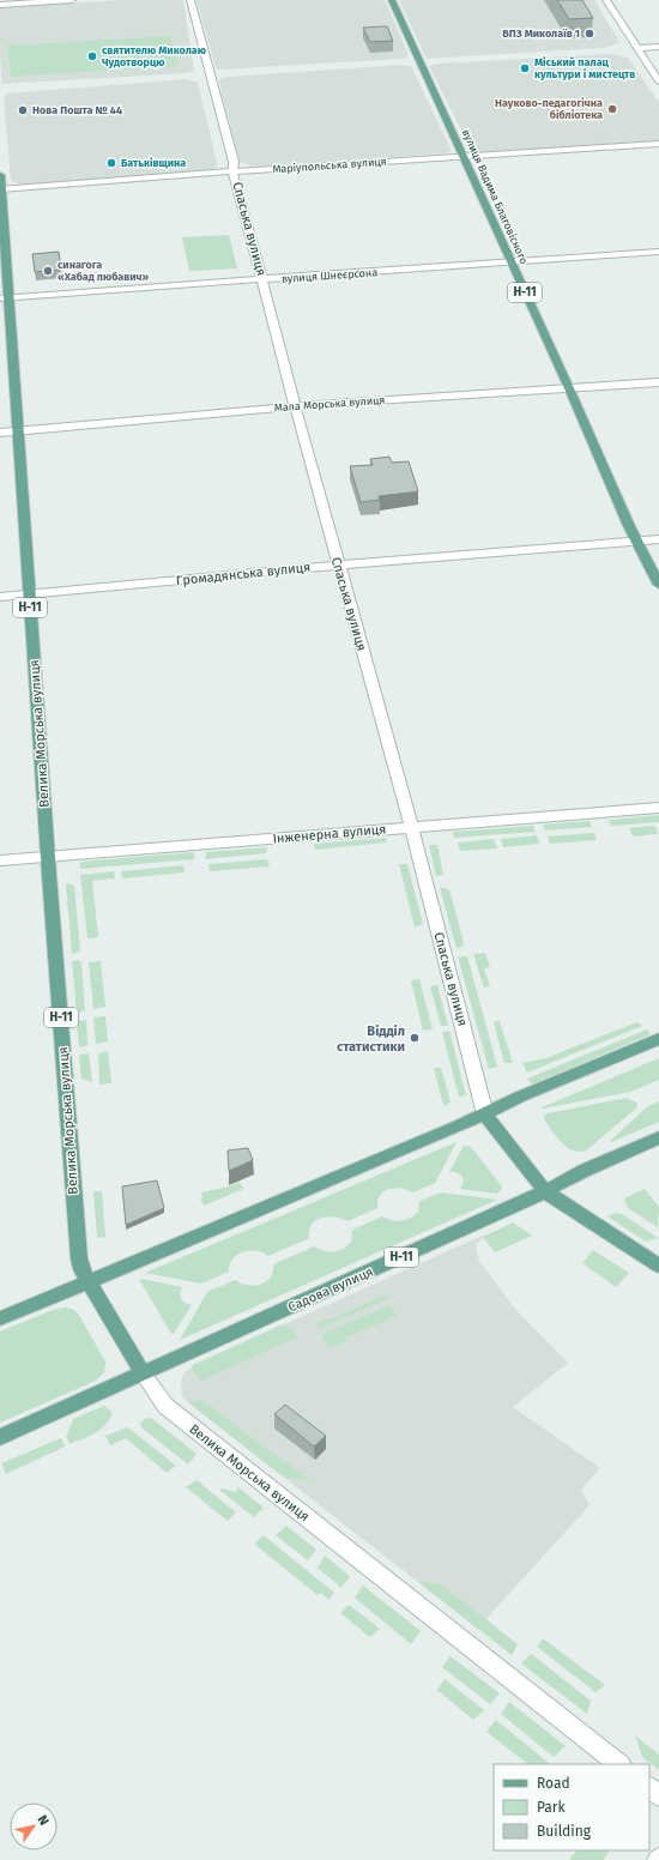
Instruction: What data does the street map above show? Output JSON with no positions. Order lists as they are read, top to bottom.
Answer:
{
  "streets": {
    "main road": [
      "вулиця Вадима Благовісного",
      "Спаська вулиця",
      "Н-11",
      "Велика Морська вулиця",
      "Садова вулиця"
    ],
    "street": [
      "Маріупольська вулиця",
      "вулиця Шнеєрсона",
      "Мала Морська вулиця",
      "Громадянська вулиця",
      "Інженерна вулиця"
    ]
  },
  "crossings": [
    ["Маріупольська вулиця", "вулиця Вадима Благовісного"],
    ["Маріупольська вулиця", "Спаська вулиця"],
    ["Маріупольська вулиця", "Велика Морська вулиця"],
    ["вулиця Вадима Благовісного", "вулиця Шнеєрсона"],
    ["вулиця Вадима Благовісного", "Мала Морська вулиця"],
    ["вулиця Вадима Благовісного", "Громадянська вулиця"],
    ["Спаська вулиця", "вулиця Шнеєрсона"],
    ["Спаська вулиця", "Мала Морська вулиця"],
    ["Спаська вулиця", "Громадянська вулиця"],
    ["Спаська вулиця", "Інженерна вулиця"],
    ["Спаська вулиця", "Садова вулиця"],
    ["вулиця Шнеєрсона", "Велика Морська вулиця"],
    ["Мала Морська вулиця", "Велика Морська вулиця"],
    ["Громадянська вулиця", "Велика Морська вулиця"],
    ["Велика Морська вулиця", "Інженерна вулиця"],
    ["Велика Морська вулиця", "Садова вулиця"]
  ],
  "places": [
    "ВПЗ Миколаїв 1",
    "святителю Миколаю Чудотворцю",
    "Міський палац культури і мистецтв",
    "Науково-педагогічна бібліотека",
    "Нова Пошта № 44",
    "Батьківщина",
    "синагога «Хабад любавич»",
    "Відділ статистики"
  ],
  "legend": ["Road", "Park", "Building"],
  "north": "top right"
}
